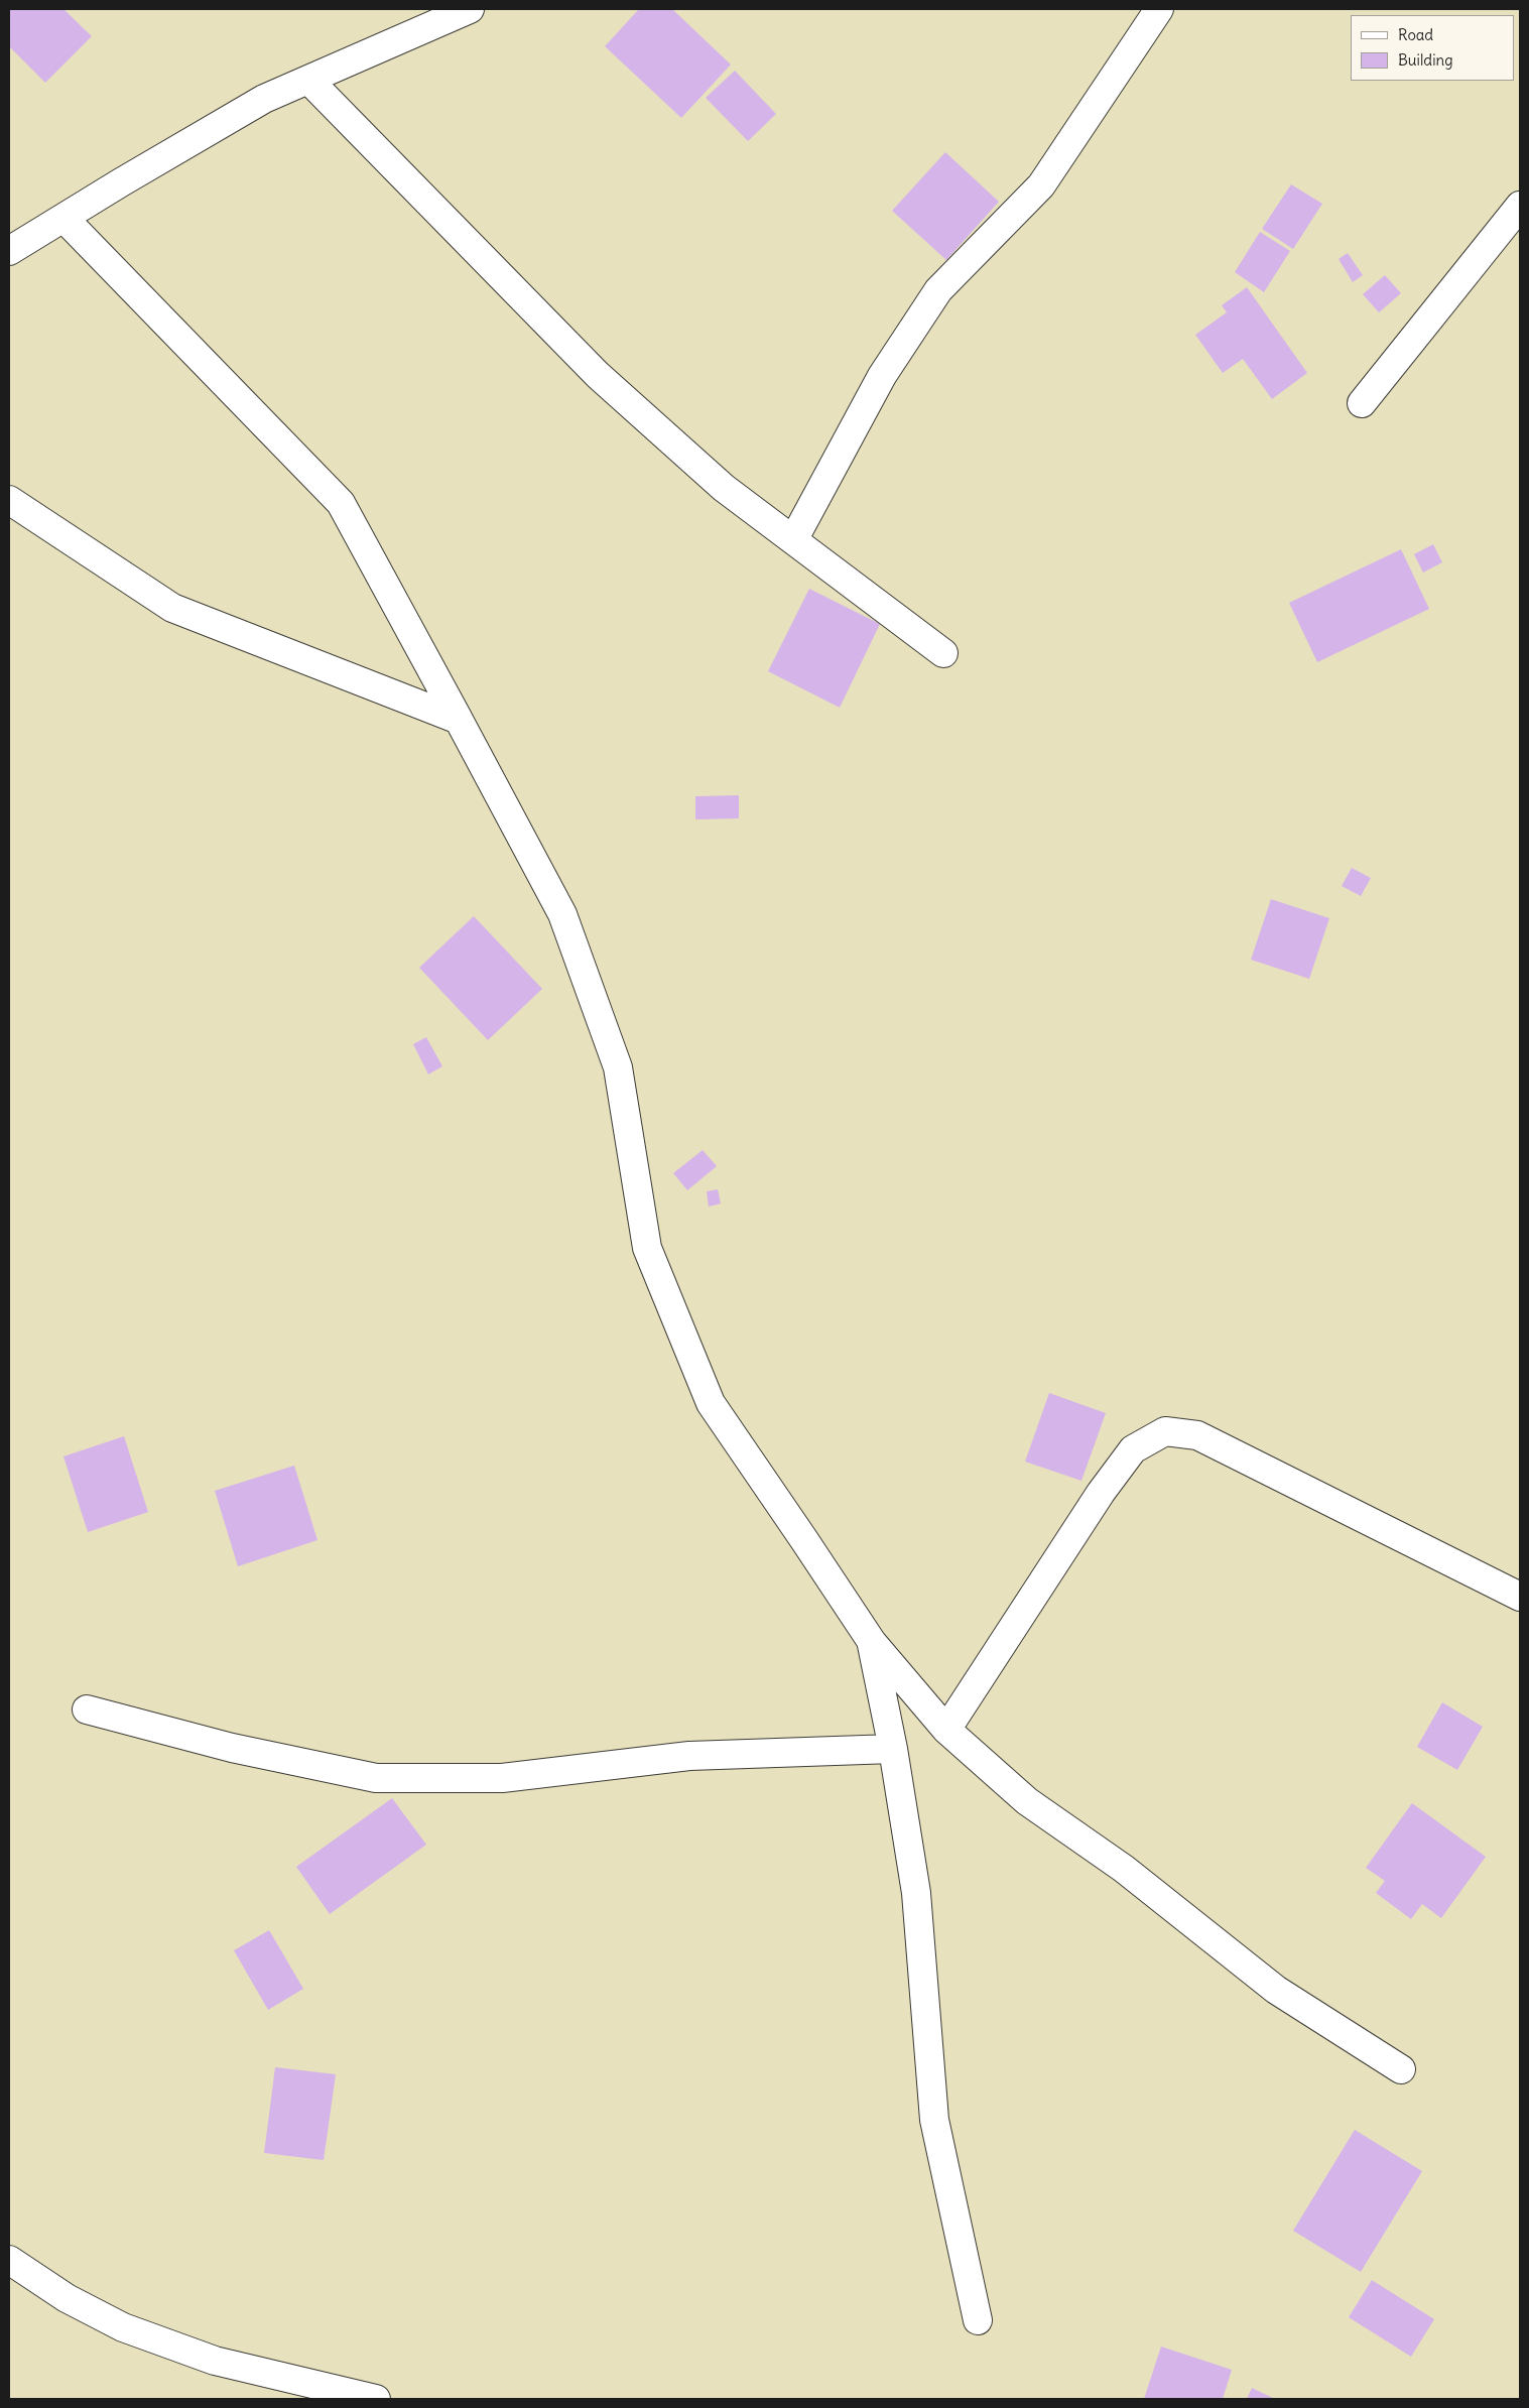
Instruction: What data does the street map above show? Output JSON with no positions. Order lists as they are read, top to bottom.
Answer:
{
  "legend": ["Road", "Building"]
}
